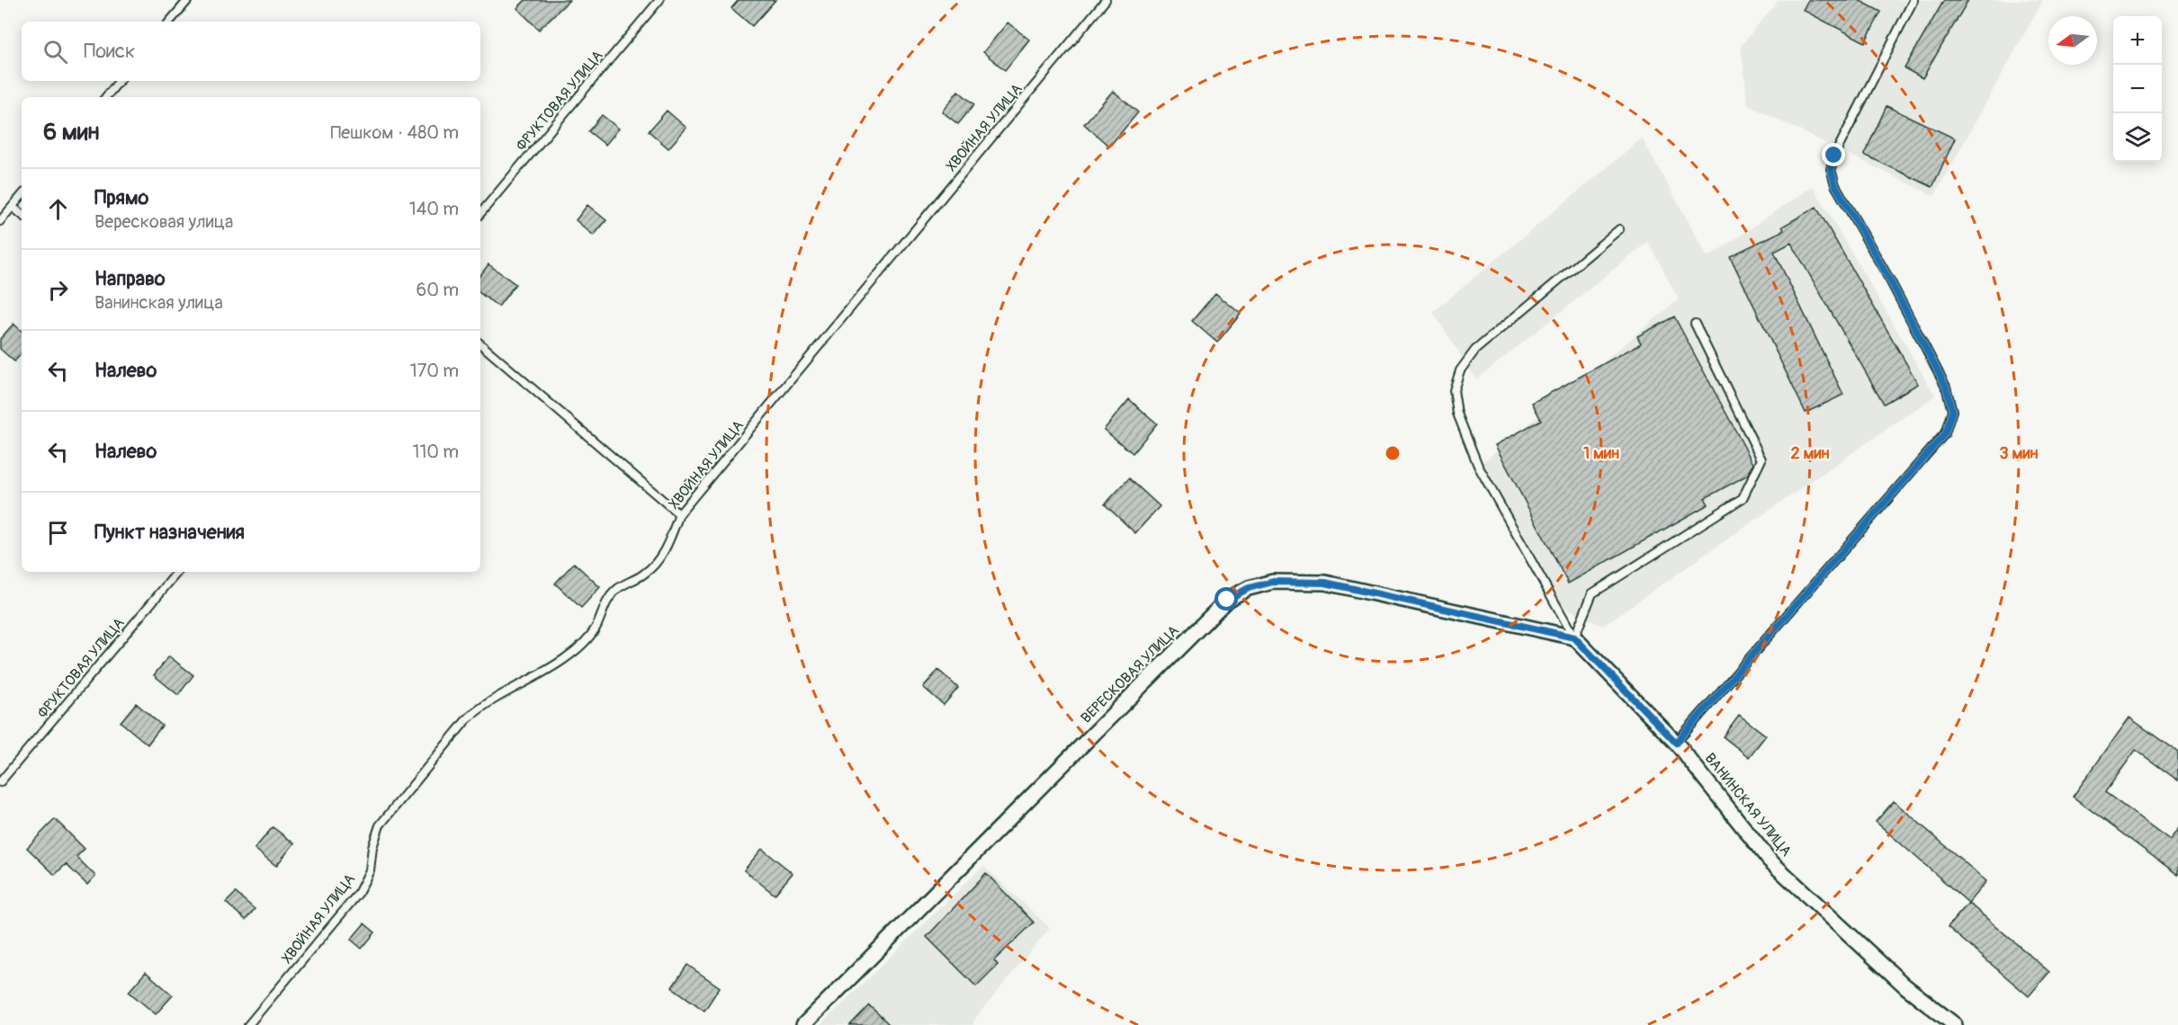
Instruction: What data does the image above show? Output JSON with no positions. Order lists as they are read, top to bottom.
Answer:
{
  "streets": {
    "street": ["ВЕРЕСКОВАЯ УЛИЦА", "ВАНИНСКАЯ УЛИЦА"],
    "lane": ["ФРУКТОВАЯ УЛИЦА", "ХВОЙНАЯ УЛИЦА"]
  },
  "crossings": [
    ["ВЕРЕСКОВАЯ УЛИЦА", "ВАНИНСКАЯ УЛИЦА"]
  ],
  "north": "left",
  "page": {
    "map_buttons": ["+", "−"],
    "search": "Поиск",
    "heading": ["6 мин", "Пешком · 480 m"],
    "list": [
      ["Прямо", "Вересковая улица", "140 m"],
      ["Направо", "Ванинская улица", "60 m"],
      ["Налево", "170 m"],
      ["Налево", "110 m"],
      "Пункт назначения"
    ]
  },
  "rings": ["1 мин", "2 мин", "3 мин"]
}
